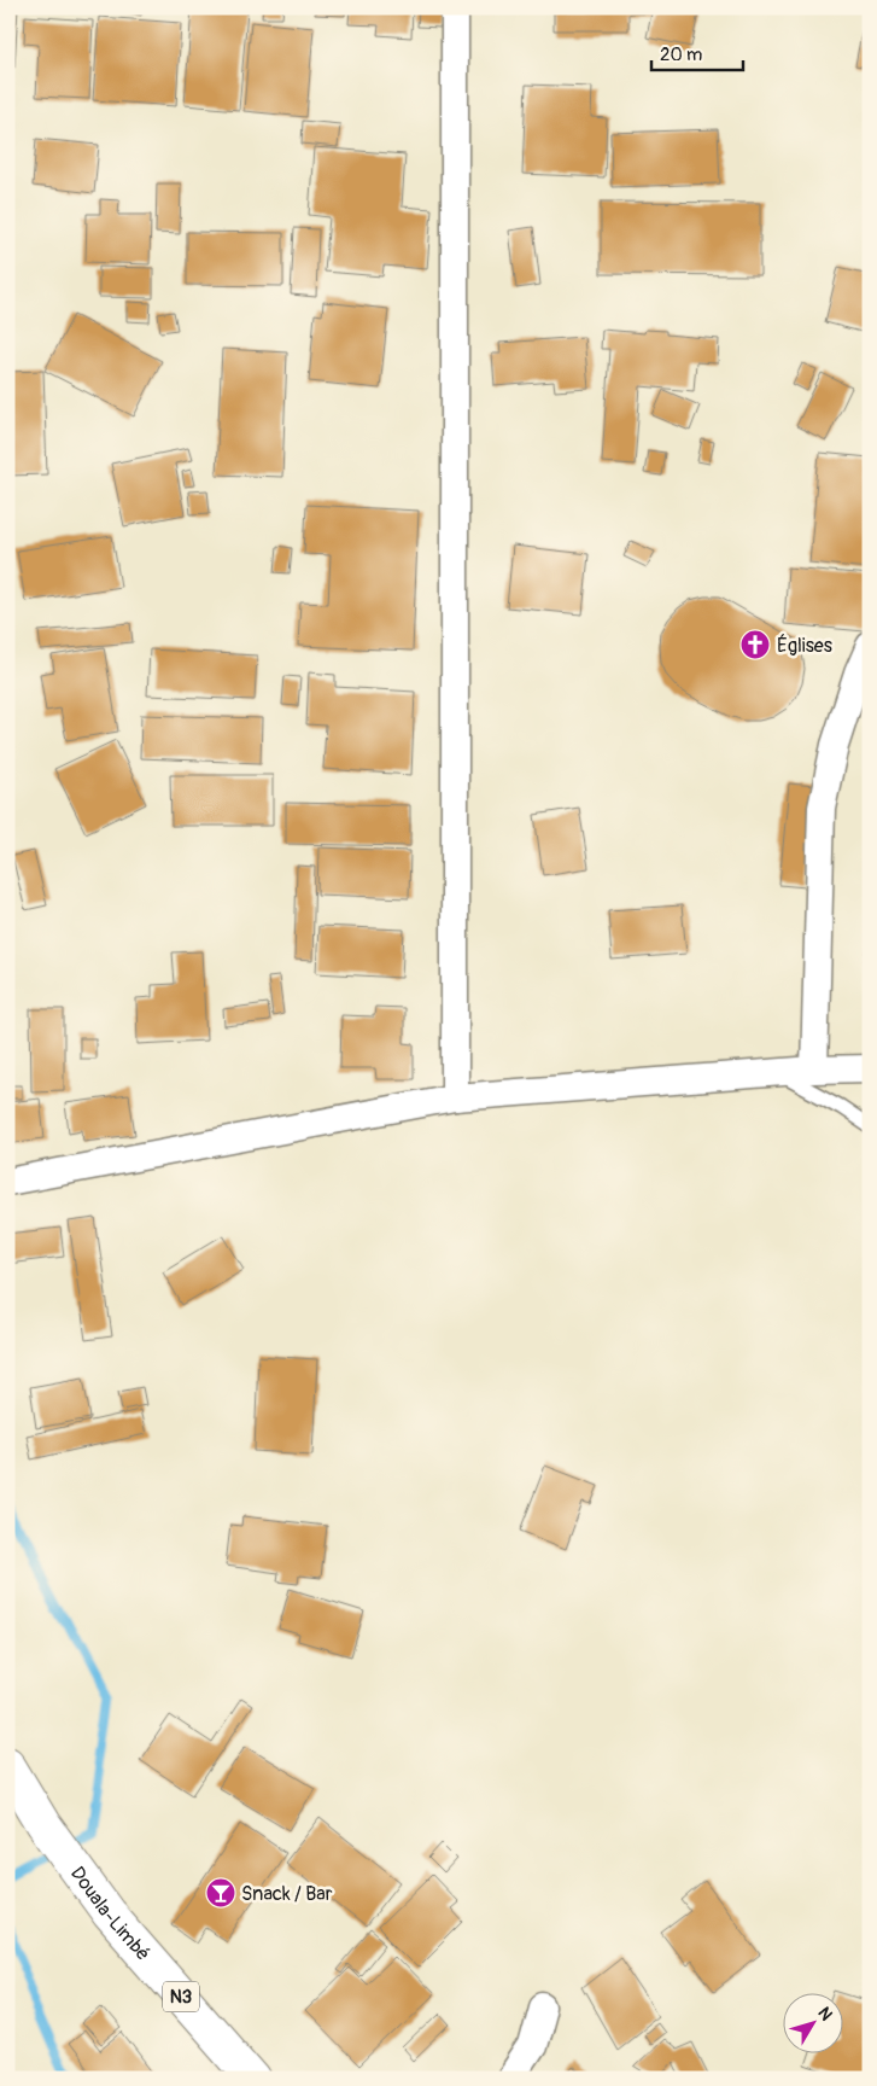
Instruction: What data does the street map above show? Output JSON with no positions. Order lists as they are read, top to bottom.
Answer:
{
  "streets": {
    "highway": ["Douala-Limbé", "N3"]
  },
  "places": {
    "church": ["Églises"],
    "bar": ["Snack / Bar"]
  },
  "scale_bar": "20 m",
  "north": "top right"
}
